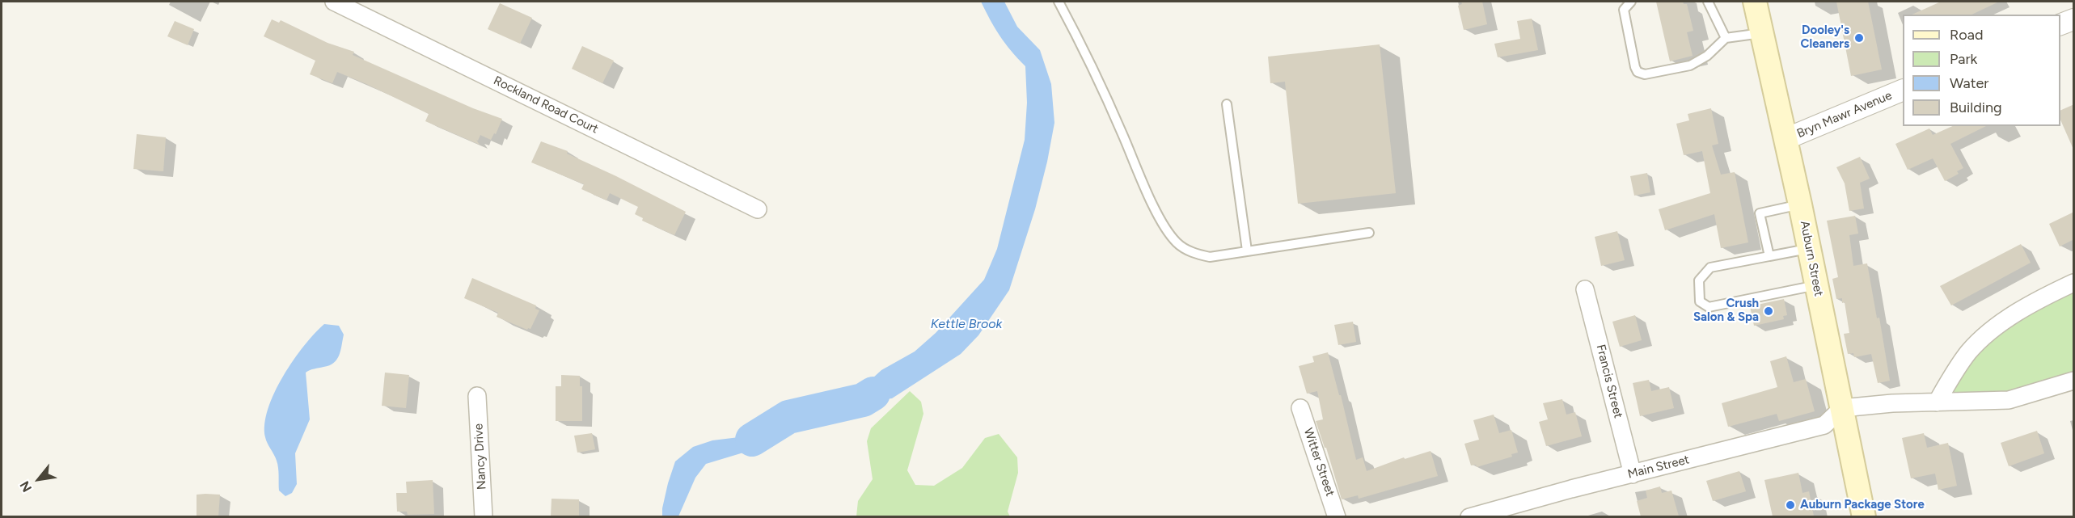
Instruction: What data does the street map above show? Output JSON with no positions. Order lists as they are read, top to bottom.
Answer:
{
  "streets": {
    "main road": ["Auburn Street"],
    "street": [
      "Rockland Road Court",
      "Bryn Mawr Avenue",
      "Francis Street",
      "Nancy Drive",
      "Witter Street",
      "Main Street"
    ]
  },
  "crossings": [
    ["Bryn Mawr Avenue", "Auburn Street"],
    ["Auburn Street", "Main Street"],
    ["Francis Street", "Main Street"]
  ],
  "water": ["Kettle Brook"],
  "places": ["Dooley's Cleaners", "Crush Salon & Spa", "Auburn Package Store"],
  "legend": [
    "Road",
    "Park",
    "Water",
    "Building"
  ],
  "north": "bottom left"
}
